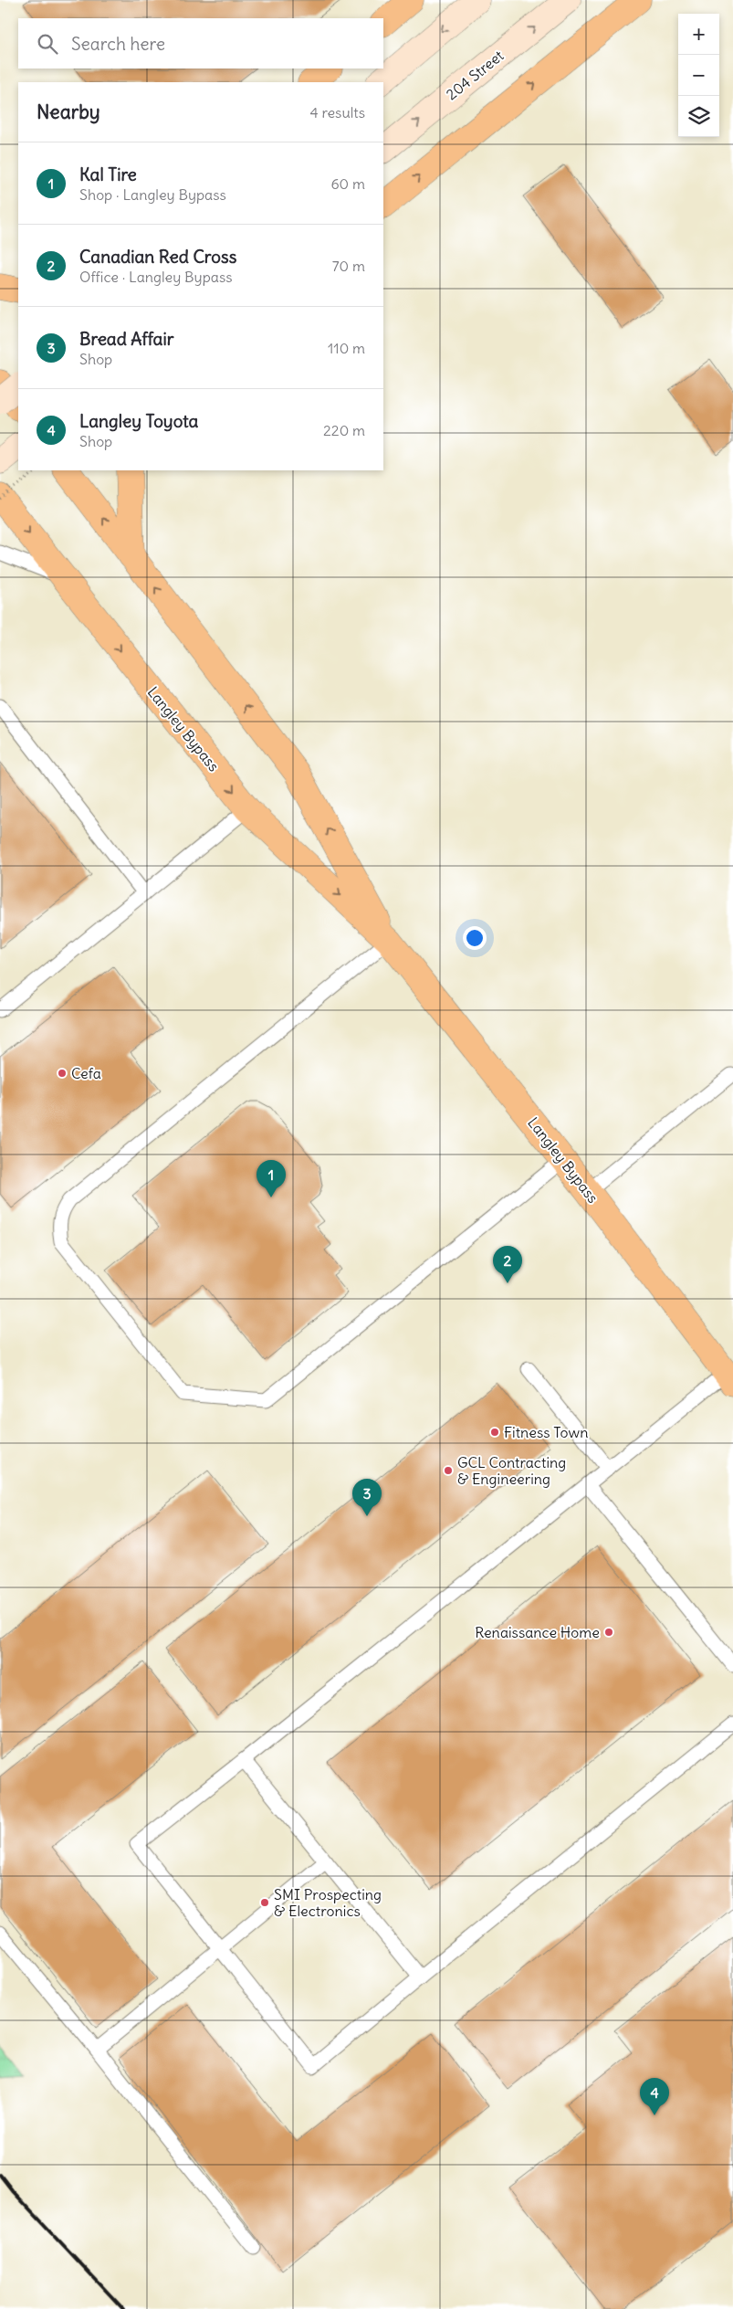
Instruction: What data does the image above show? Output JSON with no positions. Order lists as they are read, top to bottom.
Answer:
{
  "streets": {
    "highway": ["Langley Bypass"],
    "main road": ["204 Street"]
  },
  "places": [
    "Cefa",
    "Fitness Town",
    "GCL Contracting & Engineering",
    "Renaissance Home",
    "SMI Prospecting & Electronics"
  ],
  "page": {
    "map_buttons": ["+", "−"],
    "search": "Search here",
    "heading": ["Nearby", "4 results"],
    "list": [
      {
        "mark": "1",
        "name": "Kal Tire",
        "note": "Shop · Langley Bypass",
        "value": "60 m"
      },
      {
        "mark": "2",
        "name": "Canadian Red Cross",
        "note": "Office · Langley Bypass",
        "value": "70 m"
      },
      {
        "mark": "3",
        "name": "Bread Affair",
        "note": "Shop",
        "value": "110 m"
      },
      {
        "mark": "4",
        "name": "Langley Toyota",
        "note": "Shop",
        "value": "220 m"
      }
    ],
    "pins": [
      "1",
      "2",
      "3",
      "4"
    ]
  }
}
